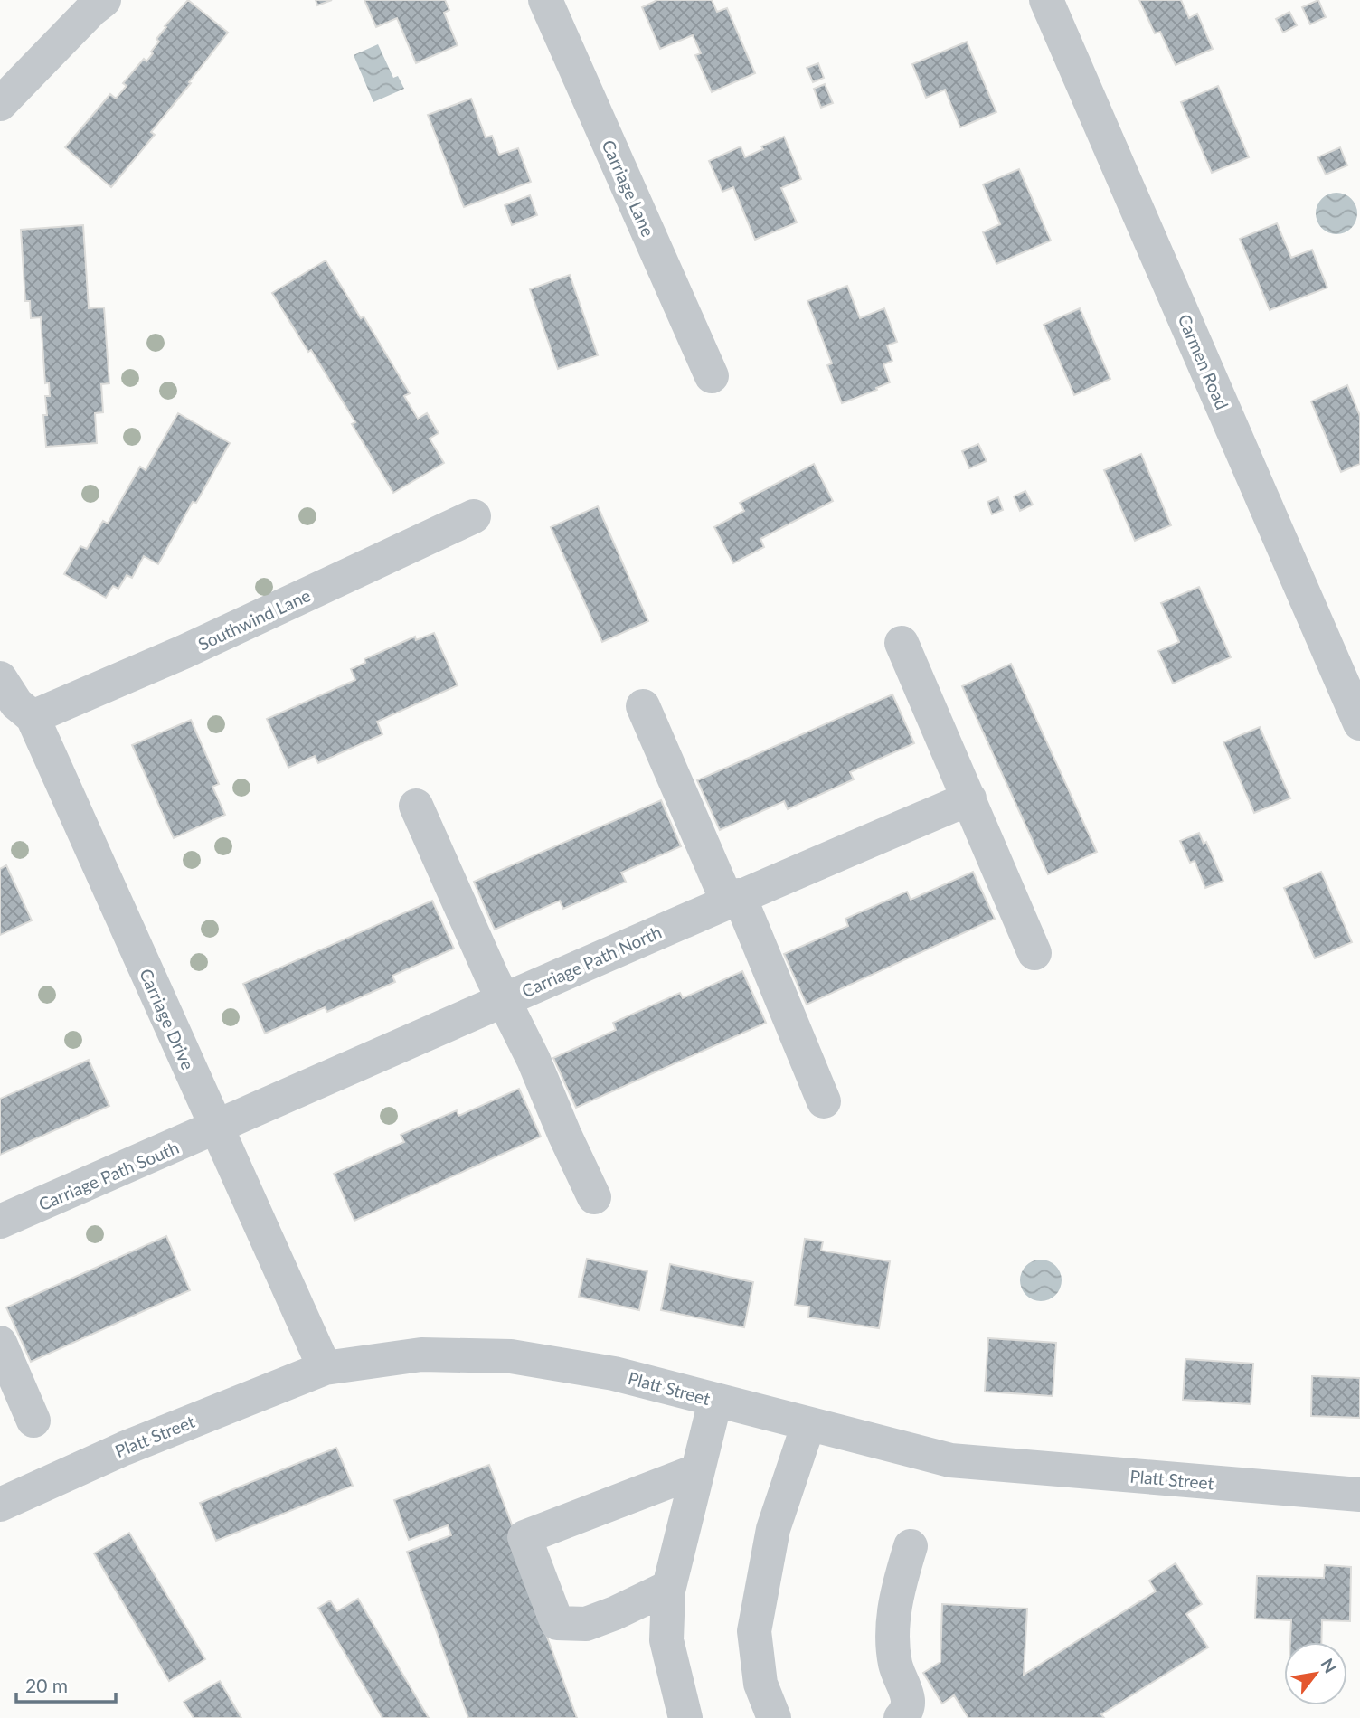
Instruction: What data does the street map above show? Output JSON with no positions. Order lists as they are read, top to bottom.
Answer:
{
  "streets": {
    "street": [
      "Carriage Lane",
      "Carmen Road",
      "Southwind Lane",
      "Carriage Path North",
      "Carriage Drive",
      "Carriage Path South",
      "Platt Street"
    ]
  },
  "crossings": [
    ["Southwind Lane", "Carriage Drive"],
    ["Carriage Path North", "Carriage Drive"],
    ["Carriage Path North", "Carriage Path South"],
    ["Carriage Drive", "Carriage Path South"],
    ["Carriage Drive", "Platt Street"]
  ],
  "scale_bar": "20 m",
  "north": "top right"
}
